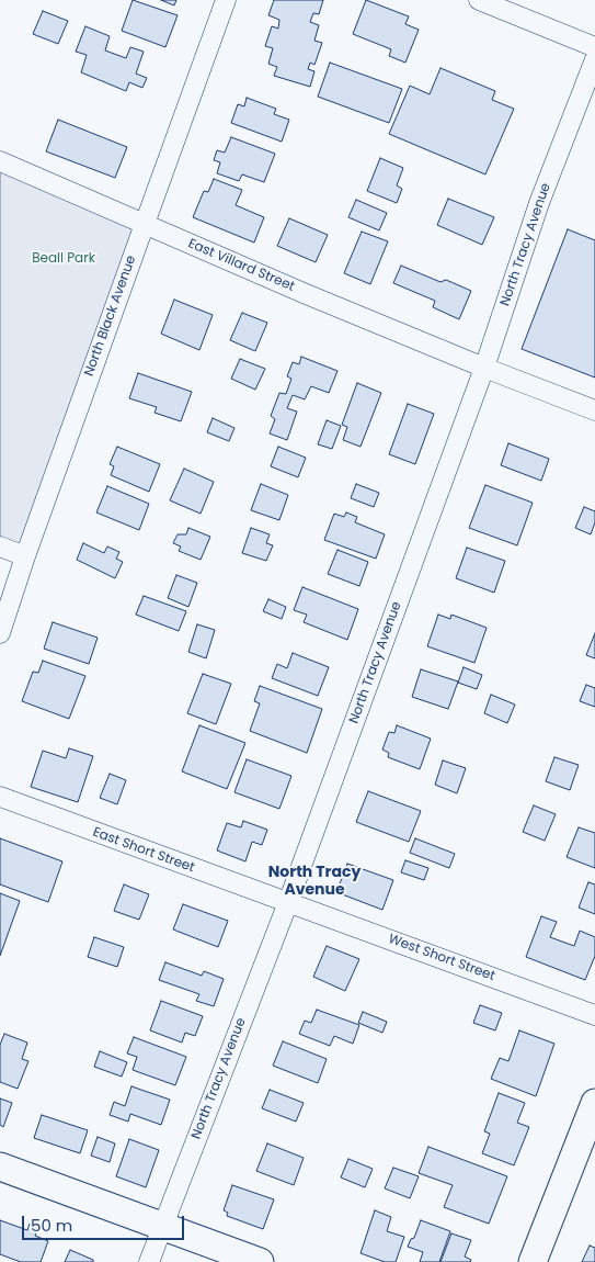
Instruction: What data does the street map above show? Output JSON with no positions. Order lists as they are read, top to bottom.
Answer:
{
  "streets": {
    "street": [
      "North Tracy Avenue",
      "East Villard Street",
      "North Black Avenue",
      "East Short Street",
      "West Short Street"
    ]
  },
  "crossings": [
    ["North Tracy Avenue", "East Villard Street"],
    ["North Tracy Avenue", "East Short Street"],
    ["North Tracy Avenue", "West Short Street"],
    ["East Villard Street", "North Black Avenue"],
    ["East Short Street", "West Short Street"]
  ],
  "districts": ["North Tracy Avenue"],
  "parks": ["Beall Park"],
  "scale_bar": "50 m"
}
